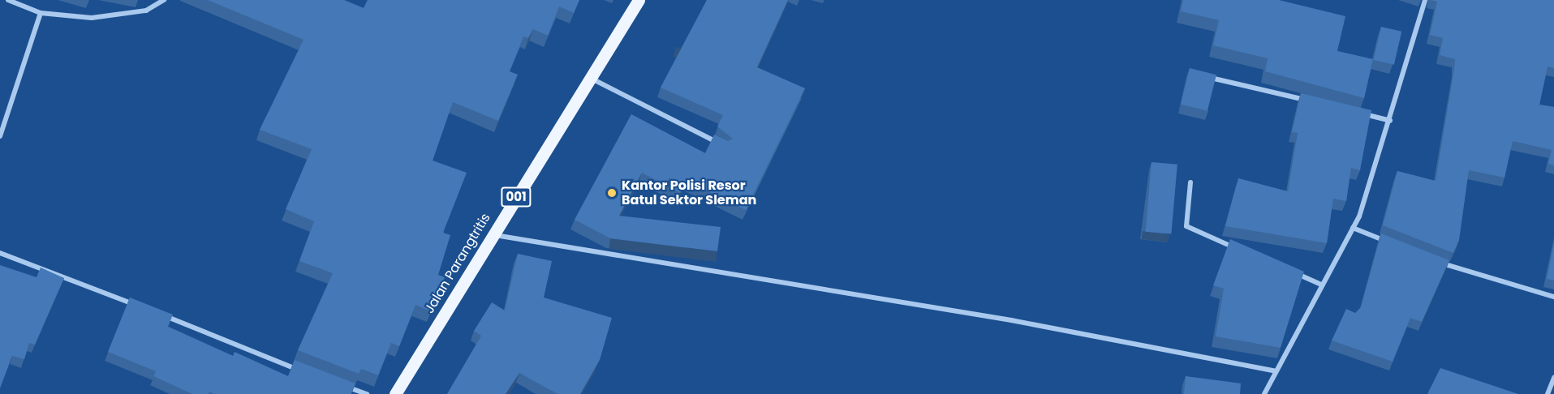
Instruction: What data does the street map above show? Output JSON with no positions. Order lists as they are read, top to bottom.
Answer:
{
  "streets": {
    "main road": ["001", "Jalan Parangtritis"]
  },
  "places": ["Kantor Polisi Resor Batul Sektor Sleman"]
}
